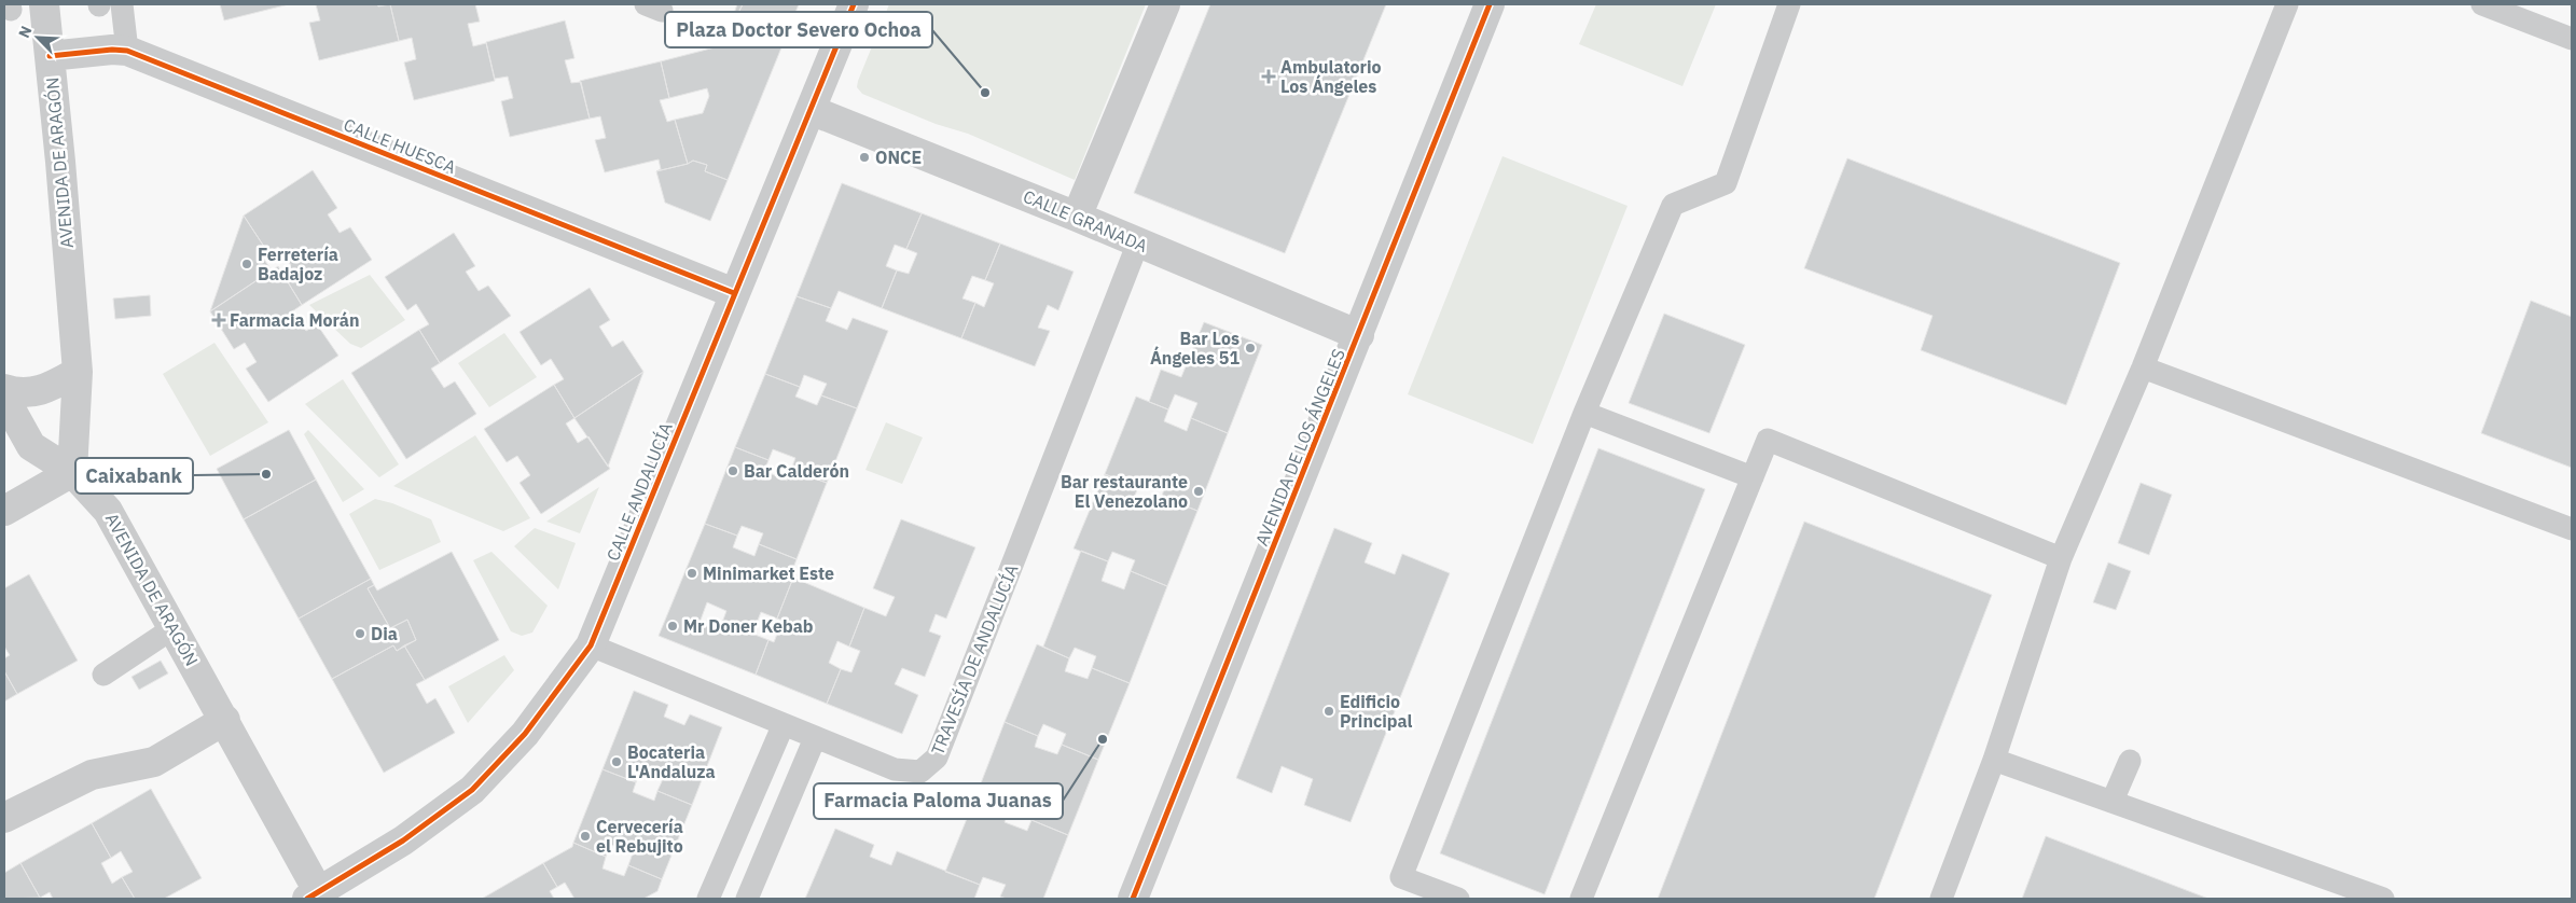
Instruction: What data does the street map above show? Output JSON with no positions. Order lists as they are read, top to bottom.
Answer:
{
  "streets": {
    "street": [
      "CALLE HUESCA",
      "AVENIDA DE ARAGÓN",
      "CALLE GRANADA",
      "AVENIDA DE LOS ÁNGELES",
      "CALLE ANDALUCÍA"
    ],
    "lane": ["TRAVESÍA DE ANDALUCÍA"]
  },
  "crossings": [
    ["CALLE HUESCA", "AVENIDA DE ARAGÓN"],
    ["CALLE HUESCA", "CALLE ANDALUCÍA"],
    ["AVENIDA DE ARAGÓN", "CALLE ANDALUCÍA"],
    ["CALLE GRANADA", "AVENIDA DE LOS ÁNGELES"],
    ["CALLE GRANADA", "CALLE ANDALUCÍA"],
    ["CALLE GRANADA", "TRAVESÍA DE ANDALUCÍA"],
    ["CALLE ANDALUCÍA", "TRAVESÍA DE ANDALUCÍA"]
  ],
  "places": {
    "health": ["Ambulatorio Los Ángeles", "Farmacia Morán"],
    "other": [
      "Plaza Doctor Severo Ochoa",
      "ONCE",
      "Ferretería Badajoz",
      "Bar Los Ángeles 51",
      "Bar Calderón",
      "Caixabank",
      "Bar restaurante El Venezolano",
      "Minimarket Este",
      "Mr Doner Kebab",
      "Dia",
      "Edificio Principal",
      "Farmacia Paloma Juanas",
      "Bocateria L'Andaluza",
      "Cervecería el Rebujito"
    ]
  },
  "north": "top left"
}
